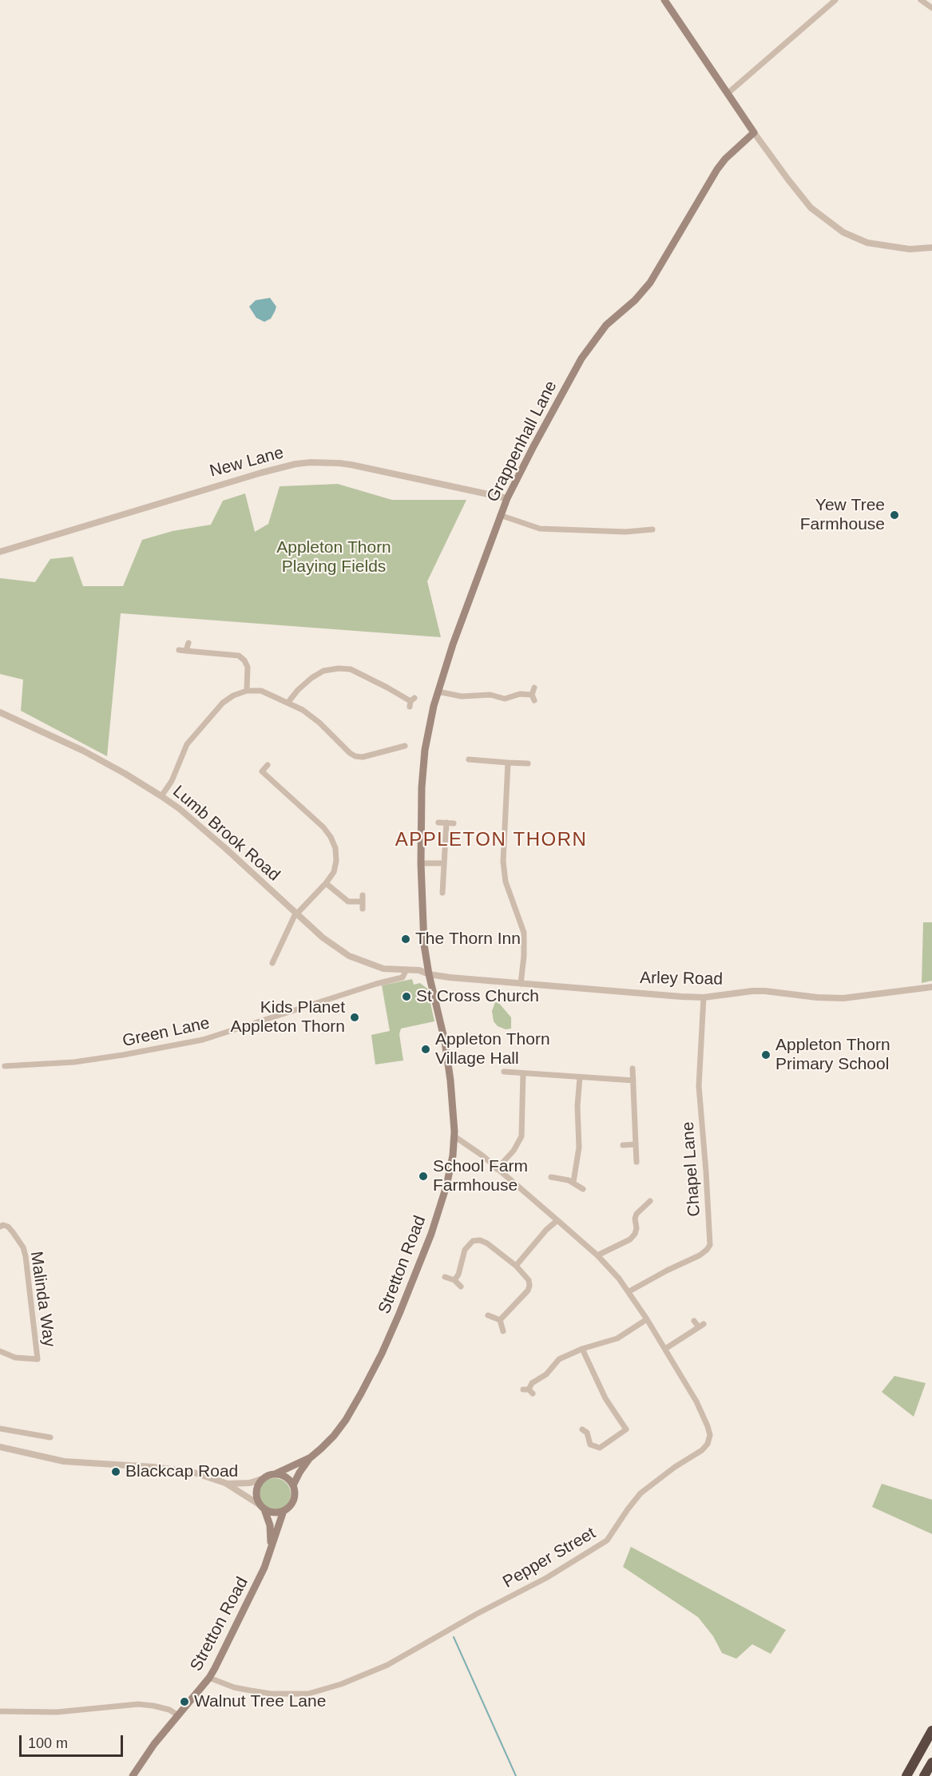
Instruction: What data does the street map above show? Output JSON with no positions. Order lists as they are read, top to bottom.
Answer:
{
  "streets": {
    "main road": ["Grappenhall Lane", "Stretton Road"],
    "street": [
      "New Lane",
      "Lumb Brook Road",
      "Arley Road",
      "Green Lane",
      "Chapel Lane",
      "Malinda Way",
      "Pepper Street"
    ]
  },
  "crossings": [
    ["Grappenhall Lane", "New Lane"],
    ["Grappenhall Lane", "Lumb Brook Road"],
    ["Grappenhall Lane", "Arley Road"],
    ["Grappenhall Lane", "Stretton Road"],
    ["Lumb Brook Road", "Arley Road"],
    ["Lumb Brook Road", "Green Lane"],
    ["Lumb Brook Road", "Stretton Road"],
    ["Arley Road", "Chapel Lane"],
    ["Arley Road", "Stretton Road"],
    ["Chapel Lane", "Pepper Street"],
    ["Stretton Road", "Pepper Street"]
  ],
  "districts": ["APPLETON THORN"],
  "parks": ["Appleton Thorn Playing Fields"],
  "places": [
    "Yew Tree Farmhouse",
    "The Thorn Inn",
    "St Cross Church",
    "Kids Planet Appleton Thorn",
    "Appleton Thorn Village Hall",
    "Appleton Thorn Primary School",
    "School Farm Farmhouse",
    "Blackcap Road",
    "Walnut Tree Lane"
  ],
  "scale_bar": "100 m"
}
